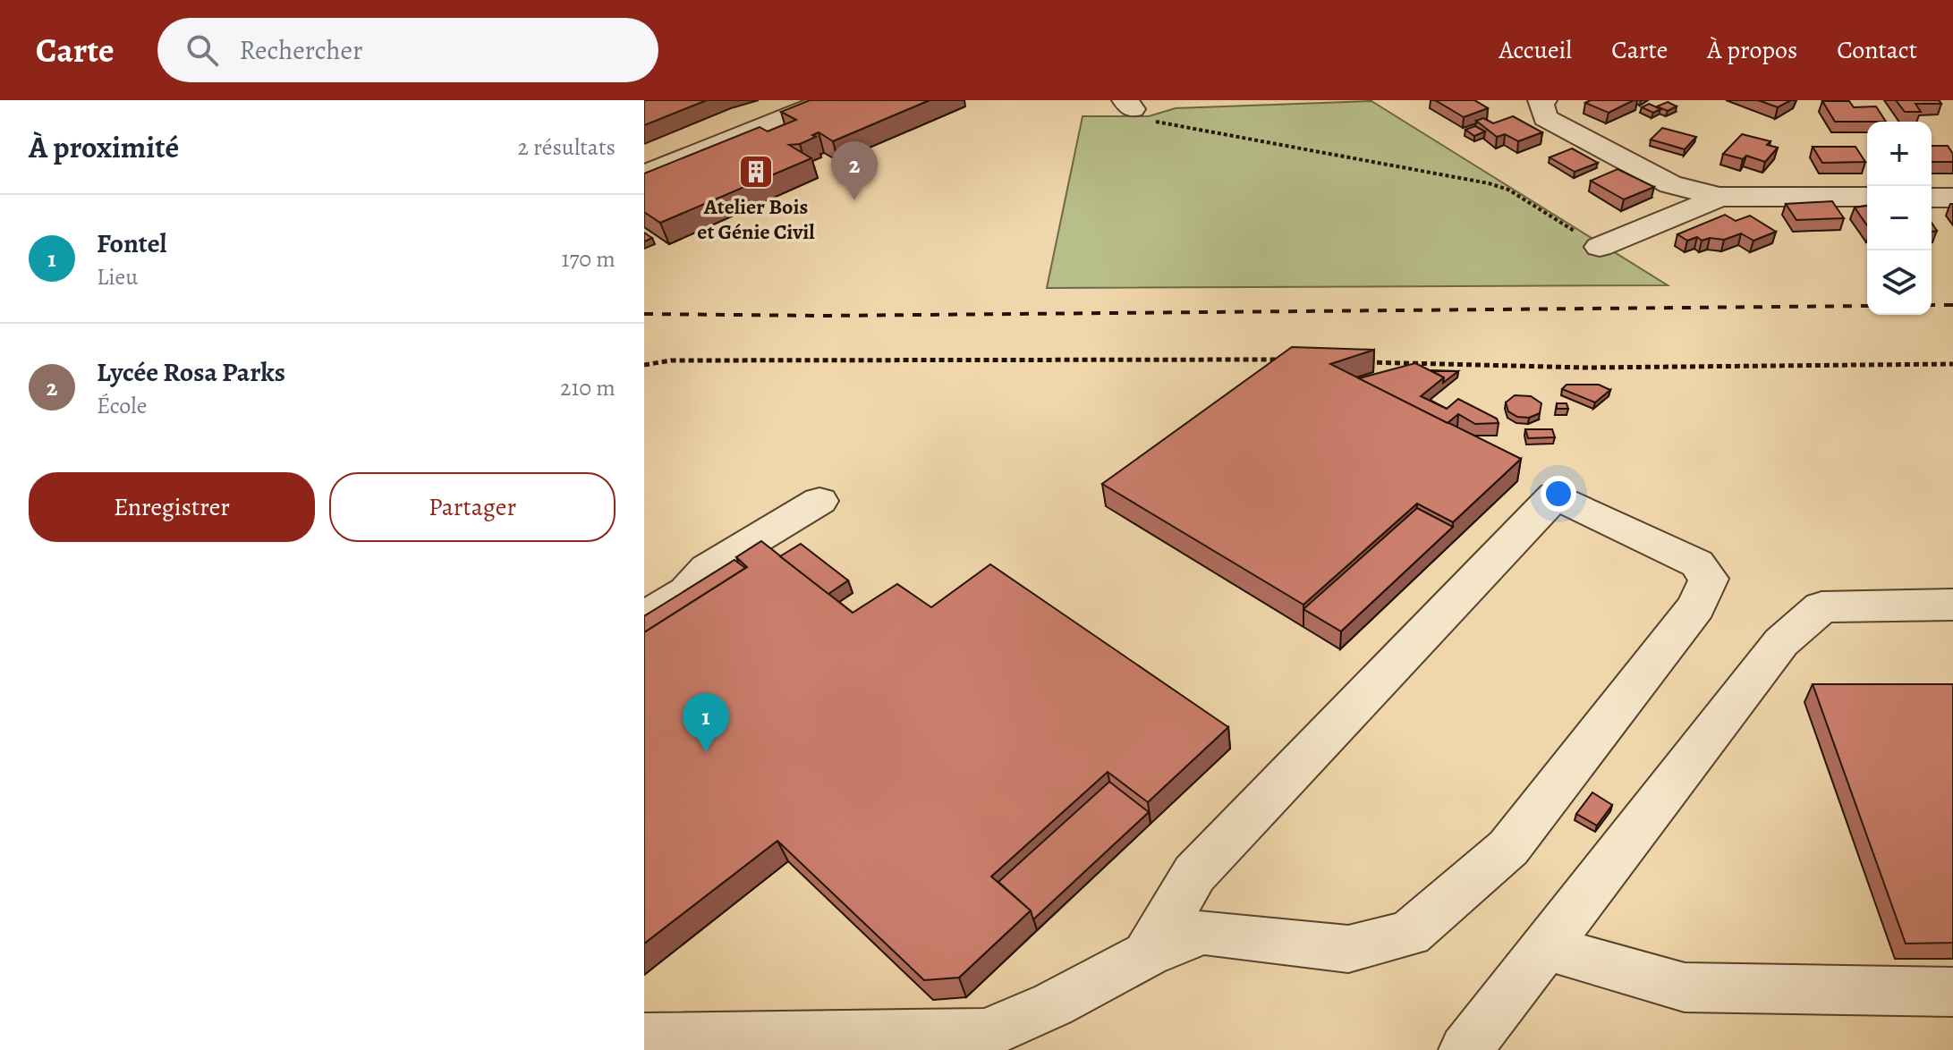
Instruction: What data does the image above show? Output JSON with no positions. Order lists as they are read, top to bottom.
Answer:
{
  "places": {
    "building": ["Atelier Bois et Génie Civil"]
  },
  "page": {
    "header": "Carte",
    "search": "Rechercher",
    "nav": [
      "Accueil",
      "Carte",
      "À propos",
      "Contact"
    ],
    "heading": ["À proximité", "2 résultats"],
    "map_buttons": ["+", "−"],
    "pins": ["2", "1"],
    "list": [
      {
        "mark": "1",
        "name": "Fontel",
        "note": "Lieu",
        "value": "170 m"
      },
      {
        "mark": "2",
        "name": "Lycée Rosa Parks",
        "note": "École",
        "value": "210 m"
      }
    ],
    "buttons": ["Enregistrer", "Partager"]
  }
}
